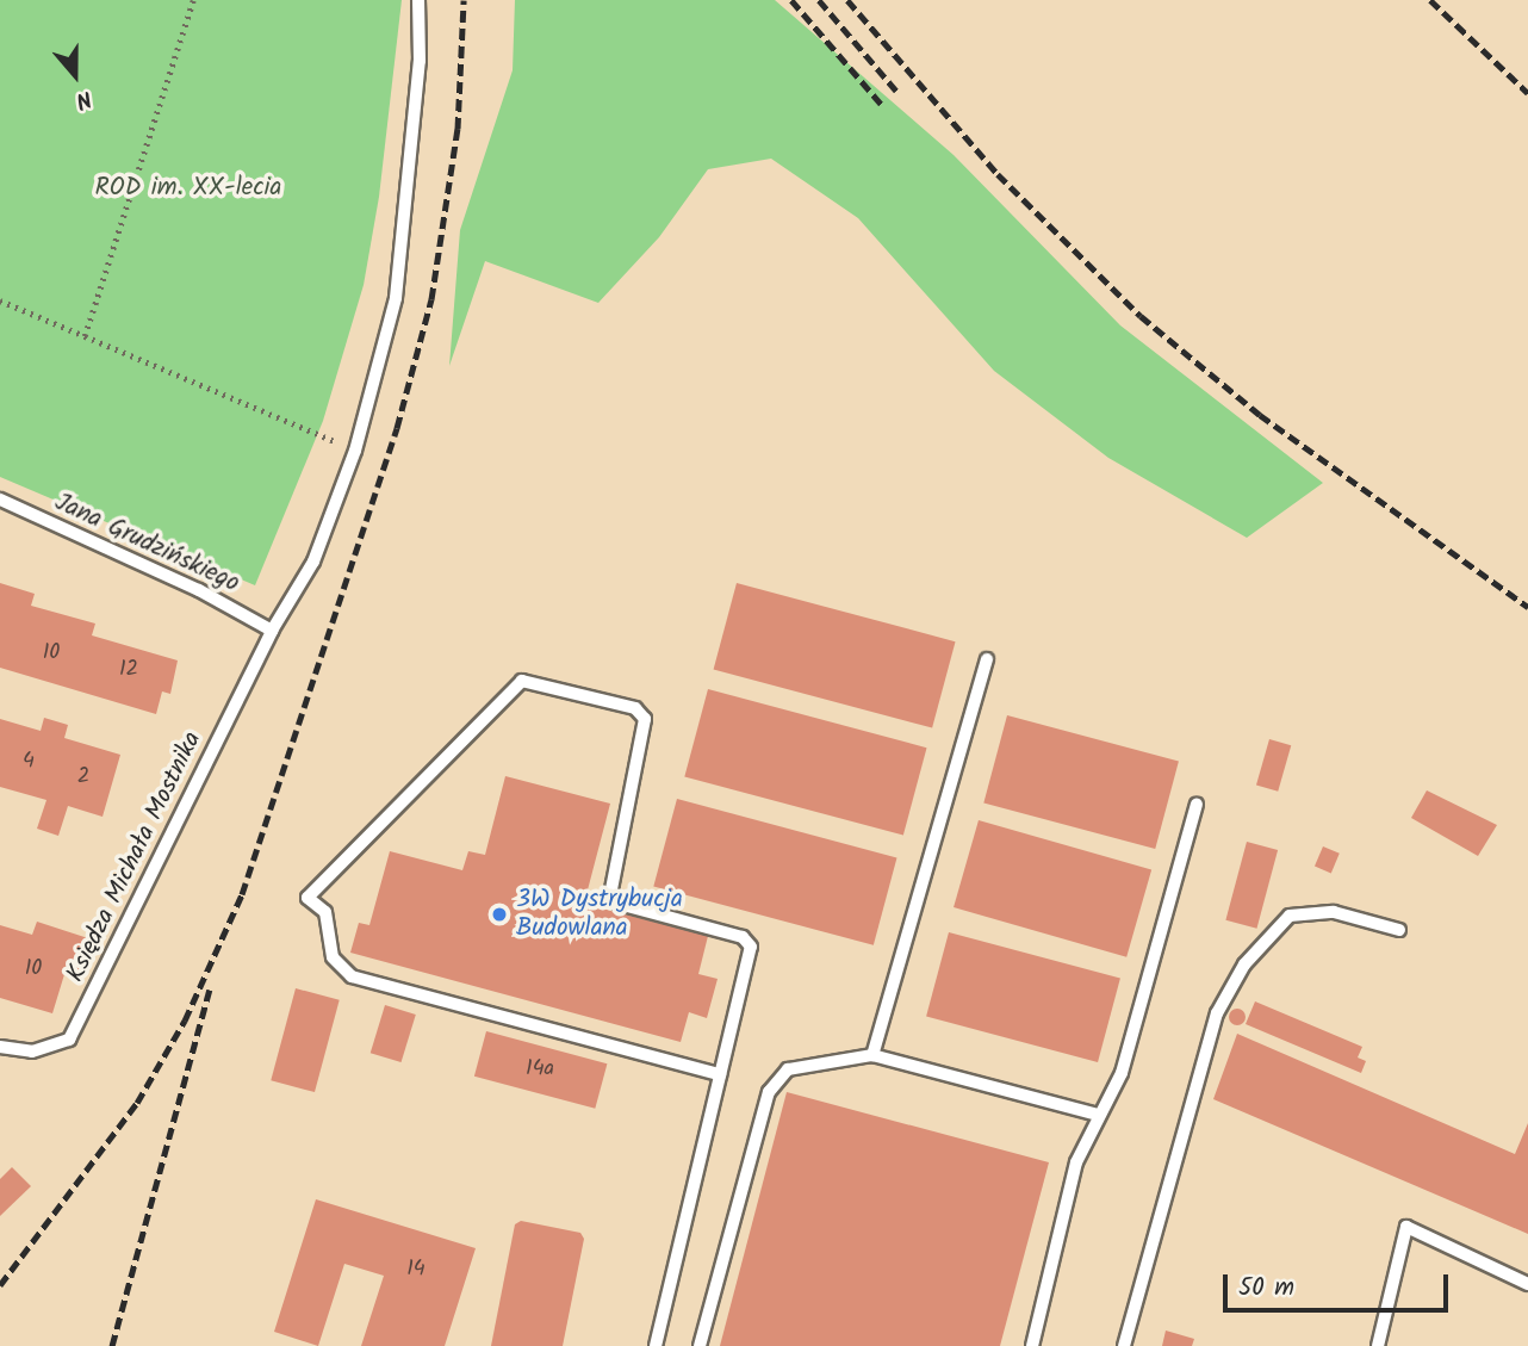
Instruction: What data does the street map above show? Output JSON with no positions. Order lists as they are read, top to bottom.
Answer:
{
  "streets": {
    "lane": ["Jana Grudzińskiego", "Księdza Michała Mostnika"]
  },
  "crossings": [
    ["Jana Grudzińskiego", "Księdza Michała Mostnika"]
  ],
  "parks": ["ROD im. XX-lecia"],
  "places": ["3W Dystrybucja Budowlana"],
  "house_numbers": [
    "10",
    "12",
    "4",
    "2",
    "10",
    "14a",
    "14"
  ],
  "scale_bar": "50 m",
  "north": "bottom"
}
